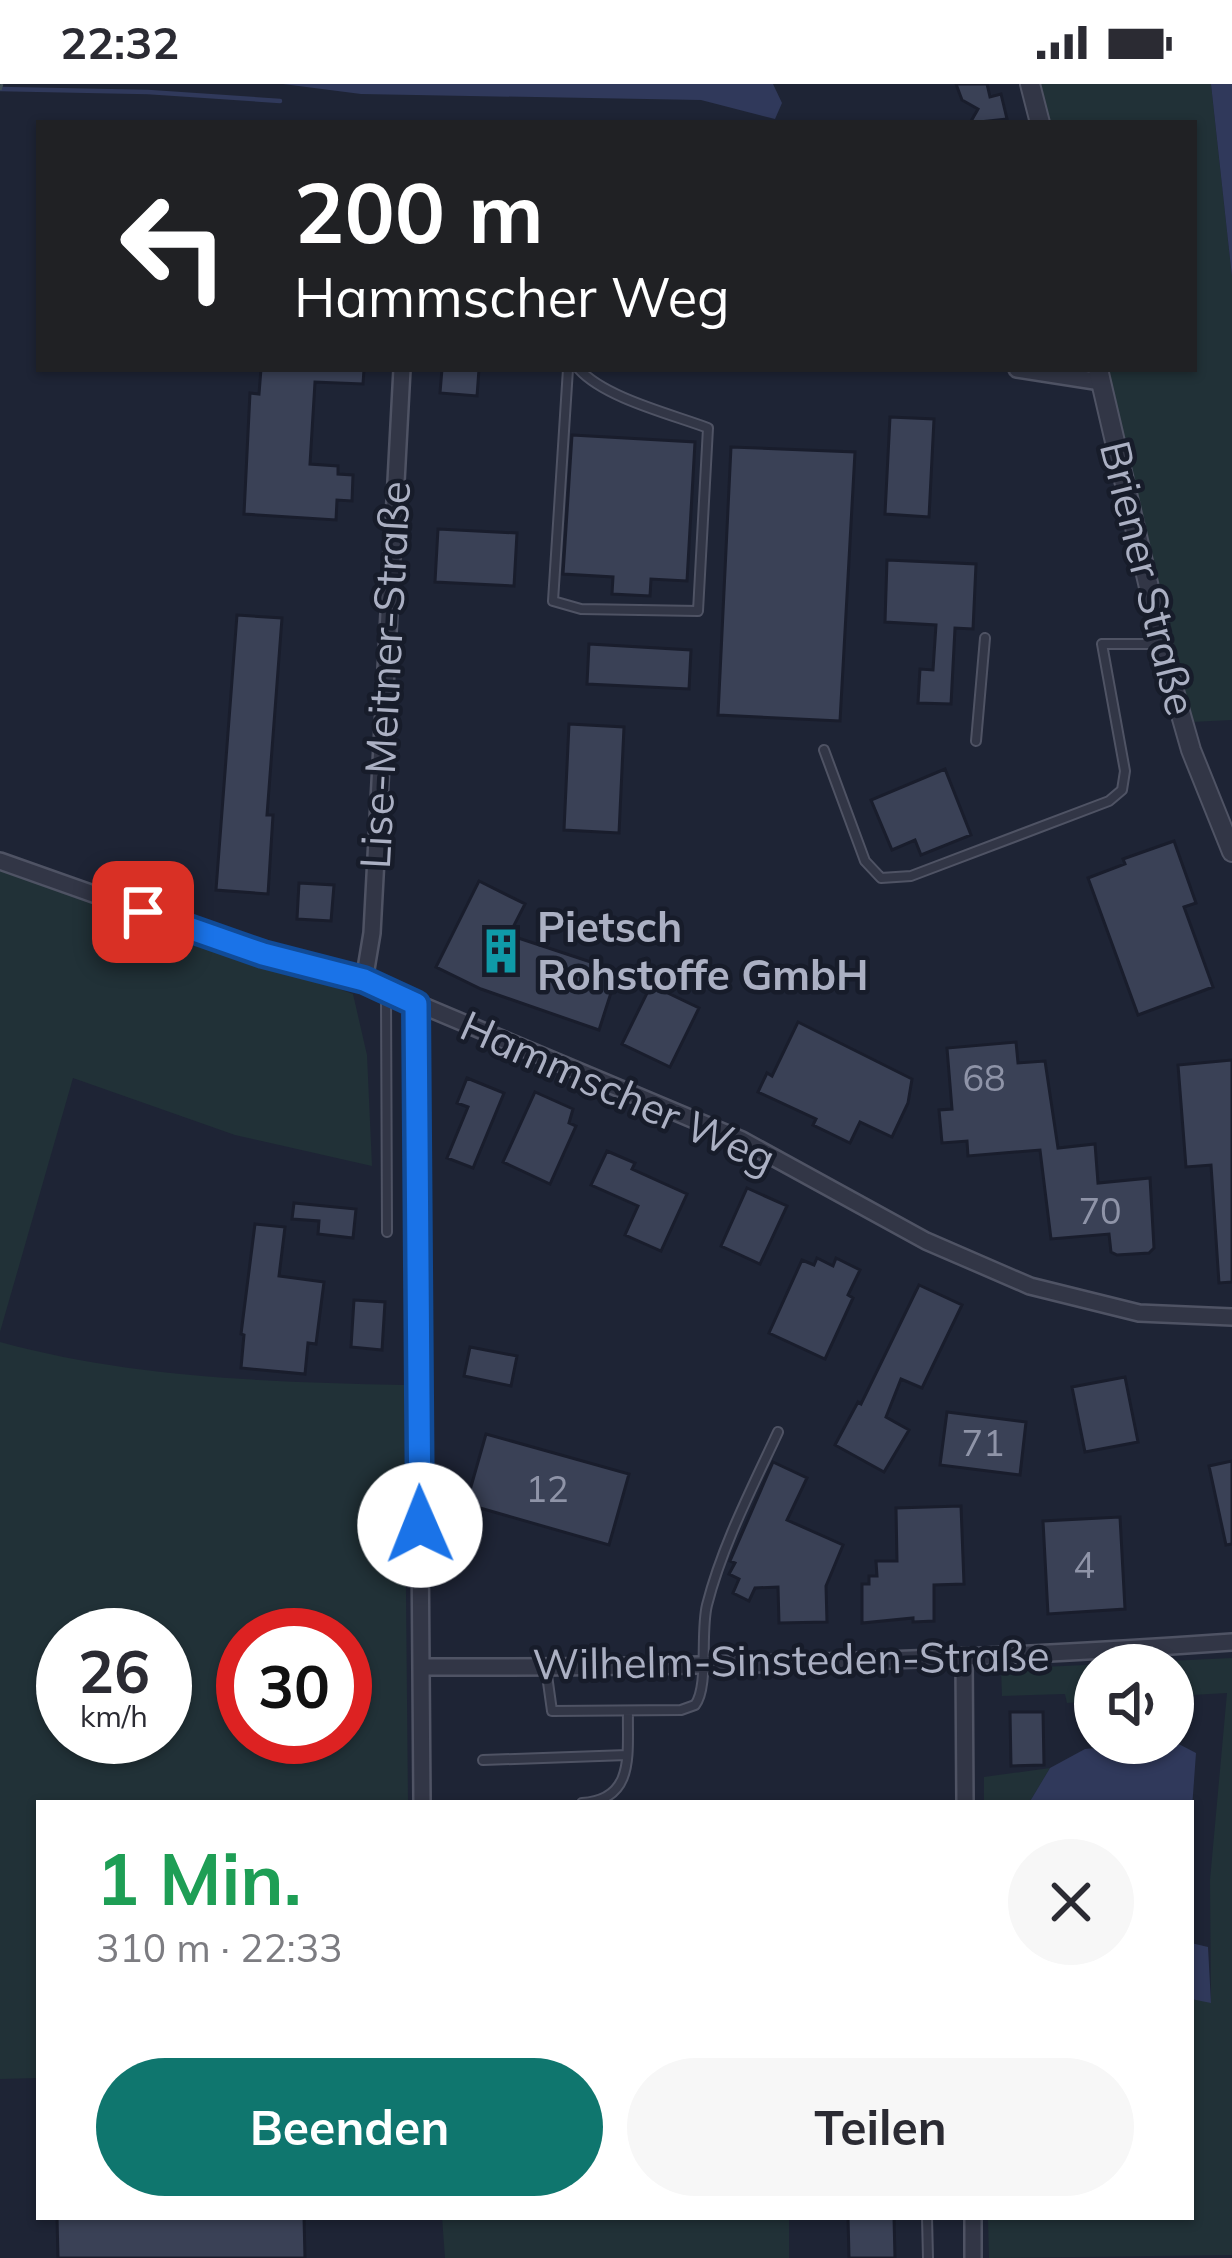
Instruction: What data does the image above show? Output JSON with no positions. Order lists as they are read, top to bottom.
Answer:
{
  "streets": {
    "street": [
      "Briener Straße",
      "Lise-Meitner-Straße",
      "Hammscher Weg",
      "Wilhelm-Sinsteden-Straße"
    ]
  },
  "crossings": [
    ["Lise-Meitner-Straße", "Hammscher Weg"]
  ],
  "places": {
    "building": ["Pietsch Rohstoffe GmbH"]
  },
  "house_numbers": [
    "68",
    "70",
    "71",
    "12",
    "4"
  ],
  "page": {
    "status": "22:32",
    "turn": ["200 m", "Hammscher Weg"],
    "speed": "26 km/h",
    "limit": "30",
    "heading": ["1 Min.", "310 m · 22:33"],
    "buttons": ["Beenden", "Teilen"]
  }
}
